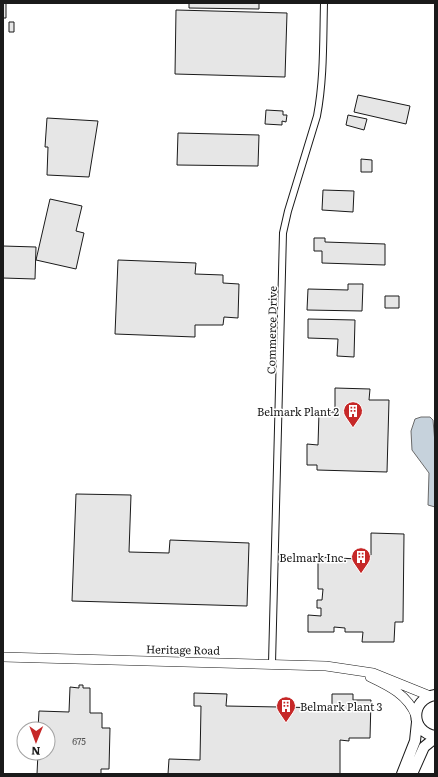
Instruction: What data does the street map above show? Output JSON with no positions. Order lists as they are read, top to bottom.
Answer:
{
  "streets": {
    "main road": ["Heritage Road"],
    "street": ["Commerce Drive"]
  },
  "crossings": [
    ["Commerce Drive", "Heritage Road"]
  ],
  "places": {
    "building": ["Belmark Plant 2", "Belmark Inc.", "Belmark Plant 3"]
  },
  "house_numbers": ["675"],
  "north": "bottom"
}
